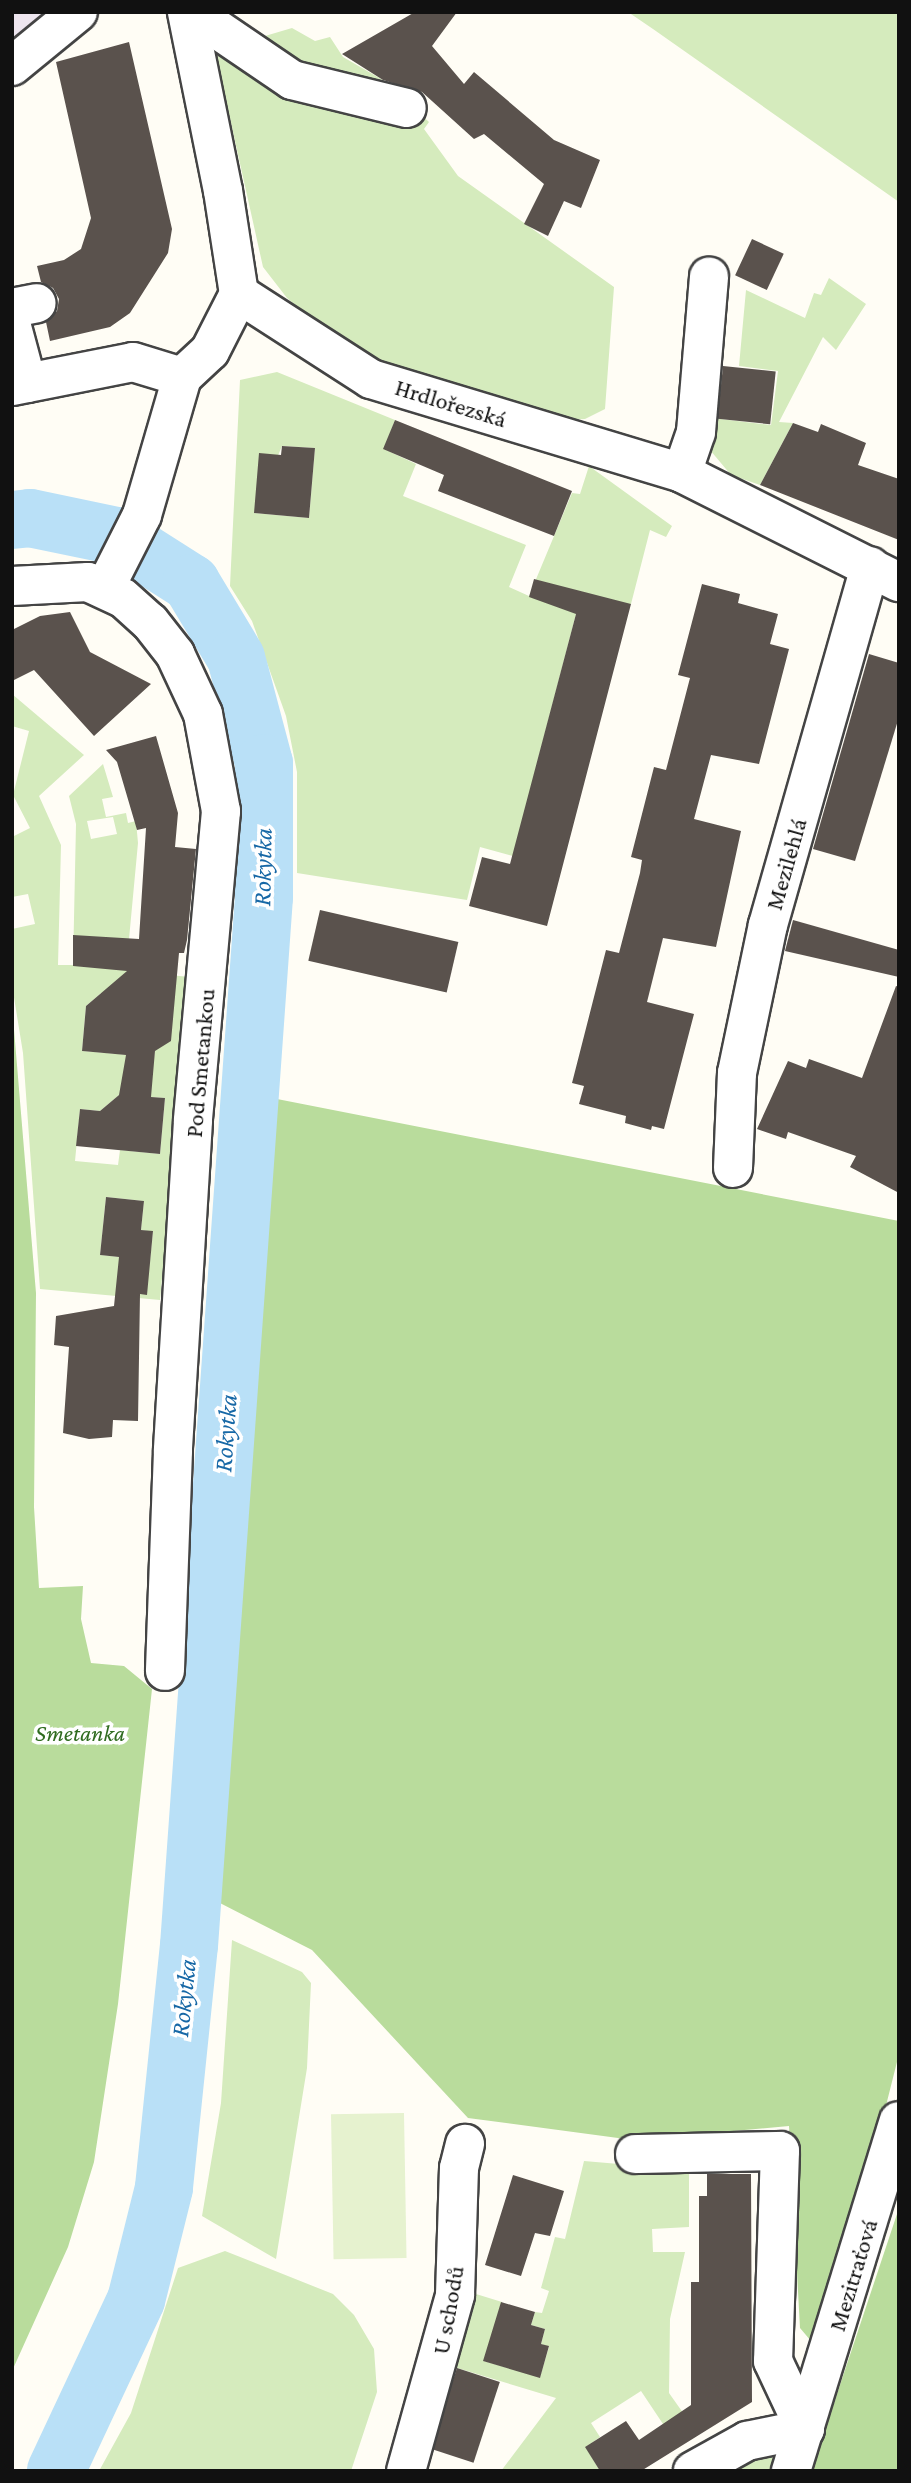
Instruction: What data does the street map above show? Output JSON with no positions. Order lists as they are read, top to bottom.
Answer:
{
  "streets": {
    "street": [
      "Hrdlořezská",
      "Mezilehlá",
      "Pod Smetankou",
      "Mezitraťová",
      "U schodů"
    ]
  },
  "crossings": [
    ["Hrdlořezská", "Mezilehlá"]
  ],
  "water": ["Rokytka"],
  "parks": ["Smetanka"]
}
